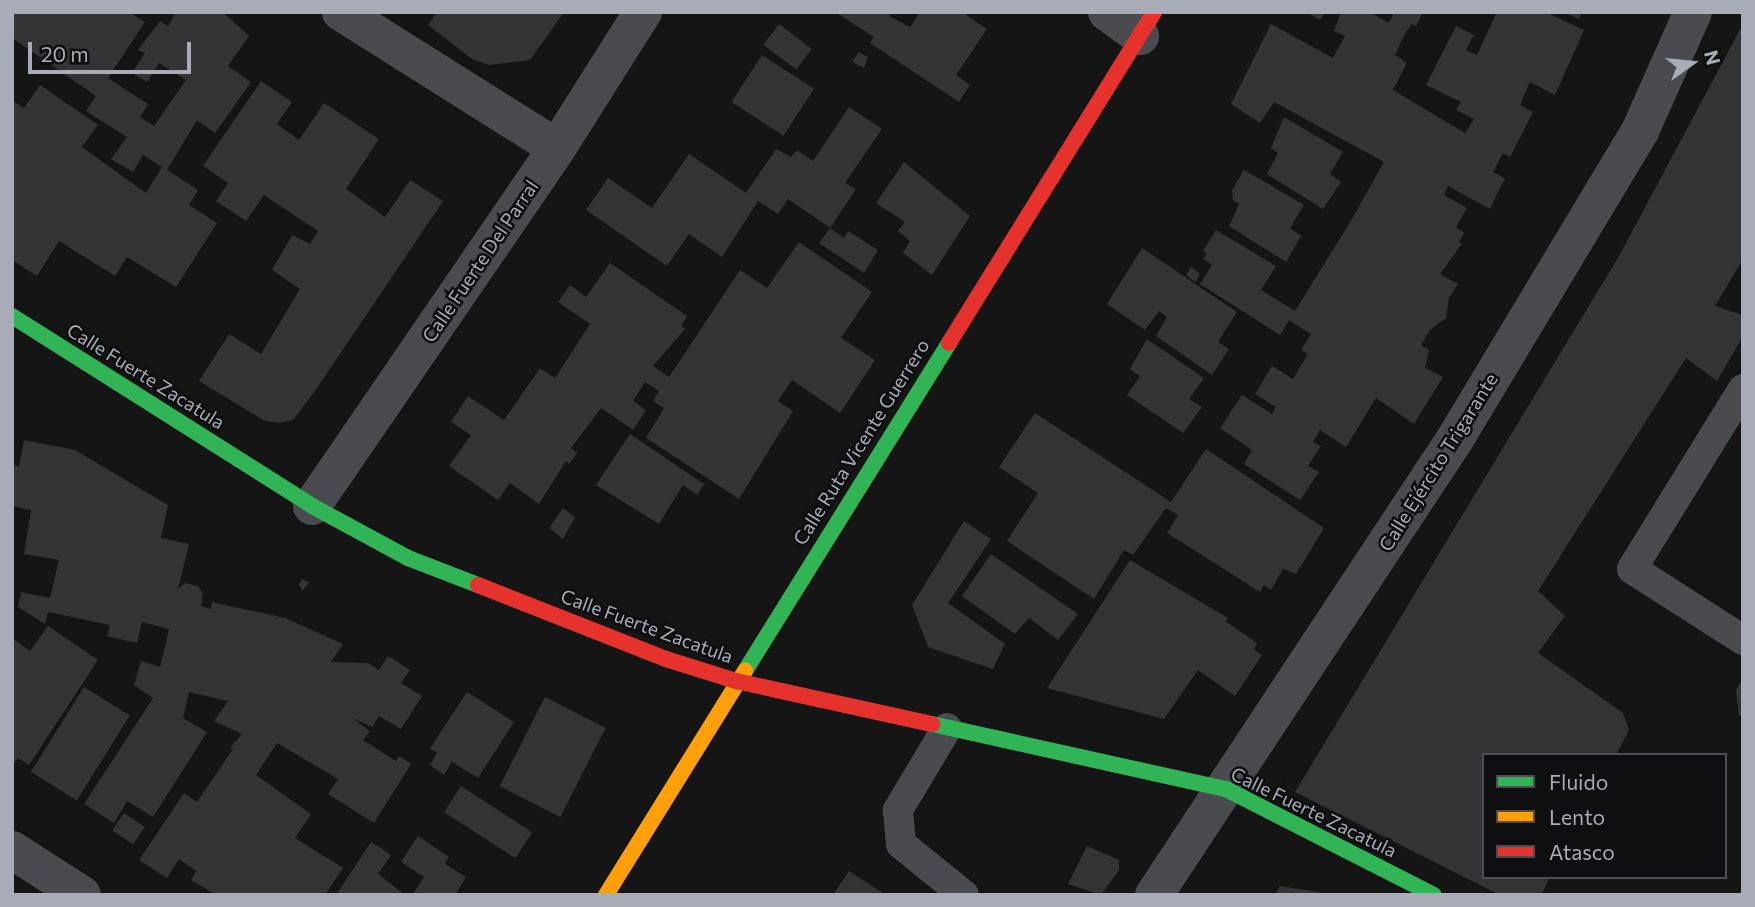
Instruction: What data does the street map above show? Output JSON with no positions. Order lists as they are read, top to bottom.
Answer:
{
  "streets": {
    "street": [
      "Calle Fuerte Del Parral",
      "Calle Fuerte Zacatula",
      "Calle Ruta Vicente Guerrero",
      "Calle Ejército Trigarante"
    ]
  },
  "crossings": [
    ["Calle Fuerte Del Parral", "Calle Fuerte Zacatula"],
    ["Calle Fuerte Zacatula", "Calle Ruta Vicente Guerrero"],
    ["Calle Fuerte Zacatula", "Calle Ejército Trigarante"]
  ],
  "legend": ["Fluido", "Lento", "Atasco"],
  "scale_bar": "20 m",
  "north": "right"
}
